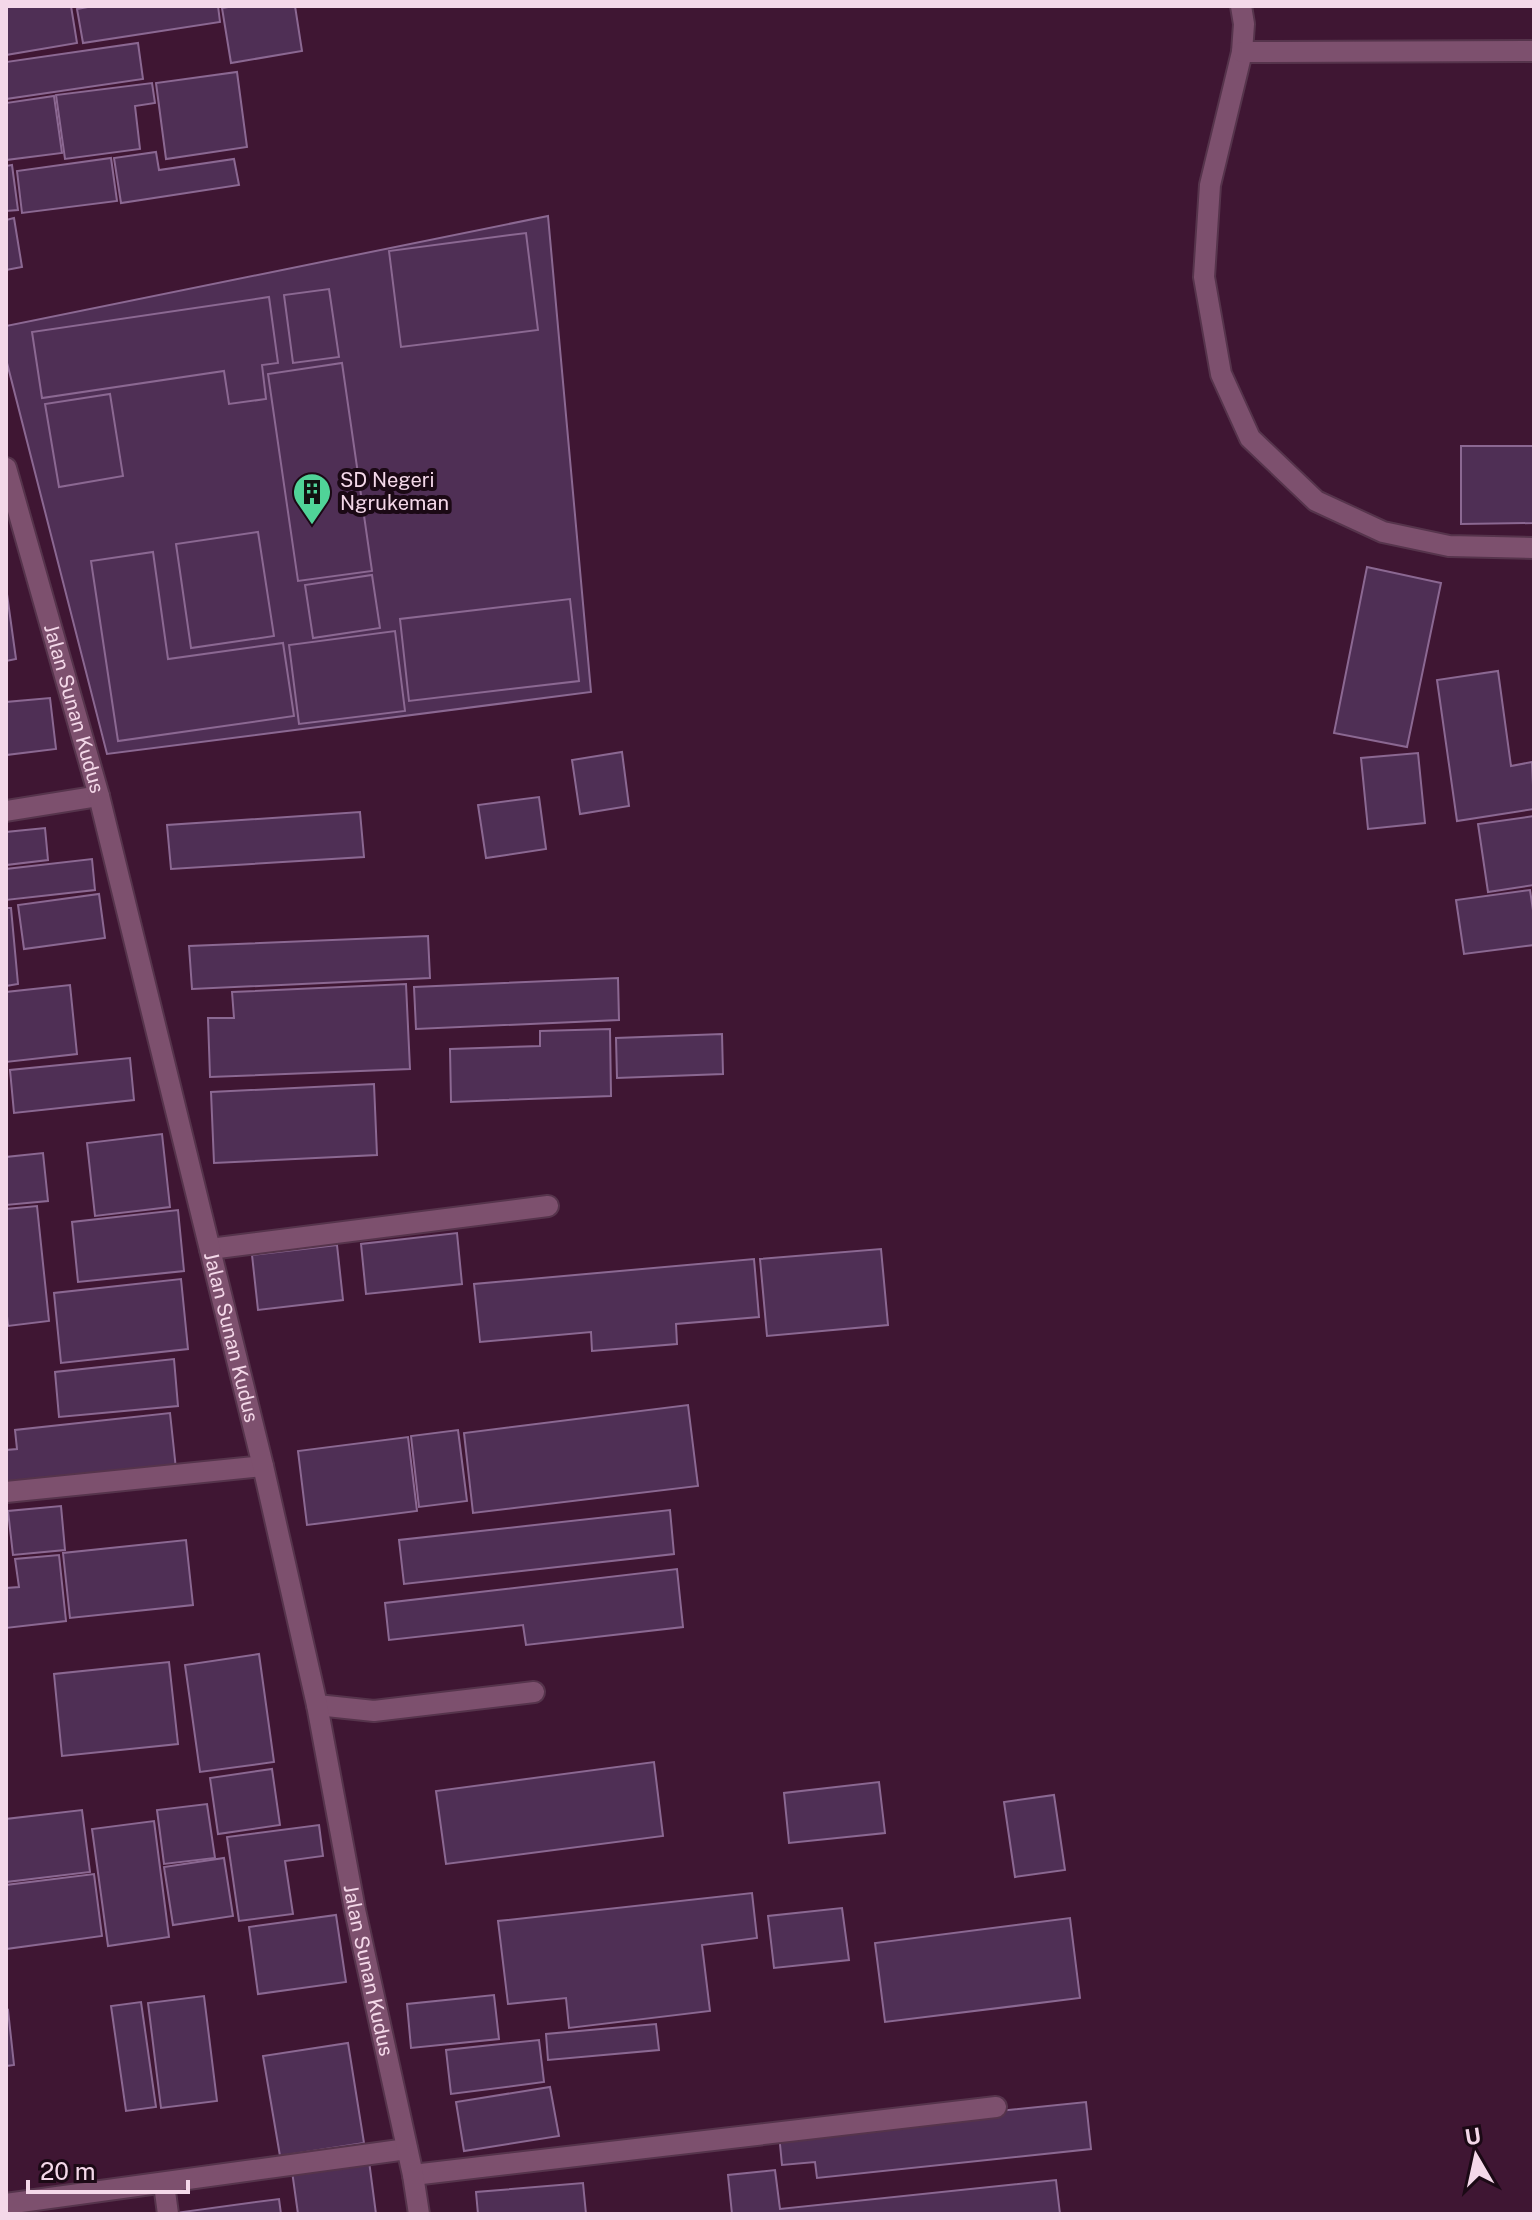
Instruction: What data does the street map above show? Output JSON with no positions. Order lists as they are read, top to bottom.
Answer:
{
  "streets": {
    "street": ["Jalan Sunan Kudus"]
  },
  "places": {
    "building": ["SD Negeri Ngrukeman"]
  },
  "scale_bar": "20 m",
  "north": "top"
}
